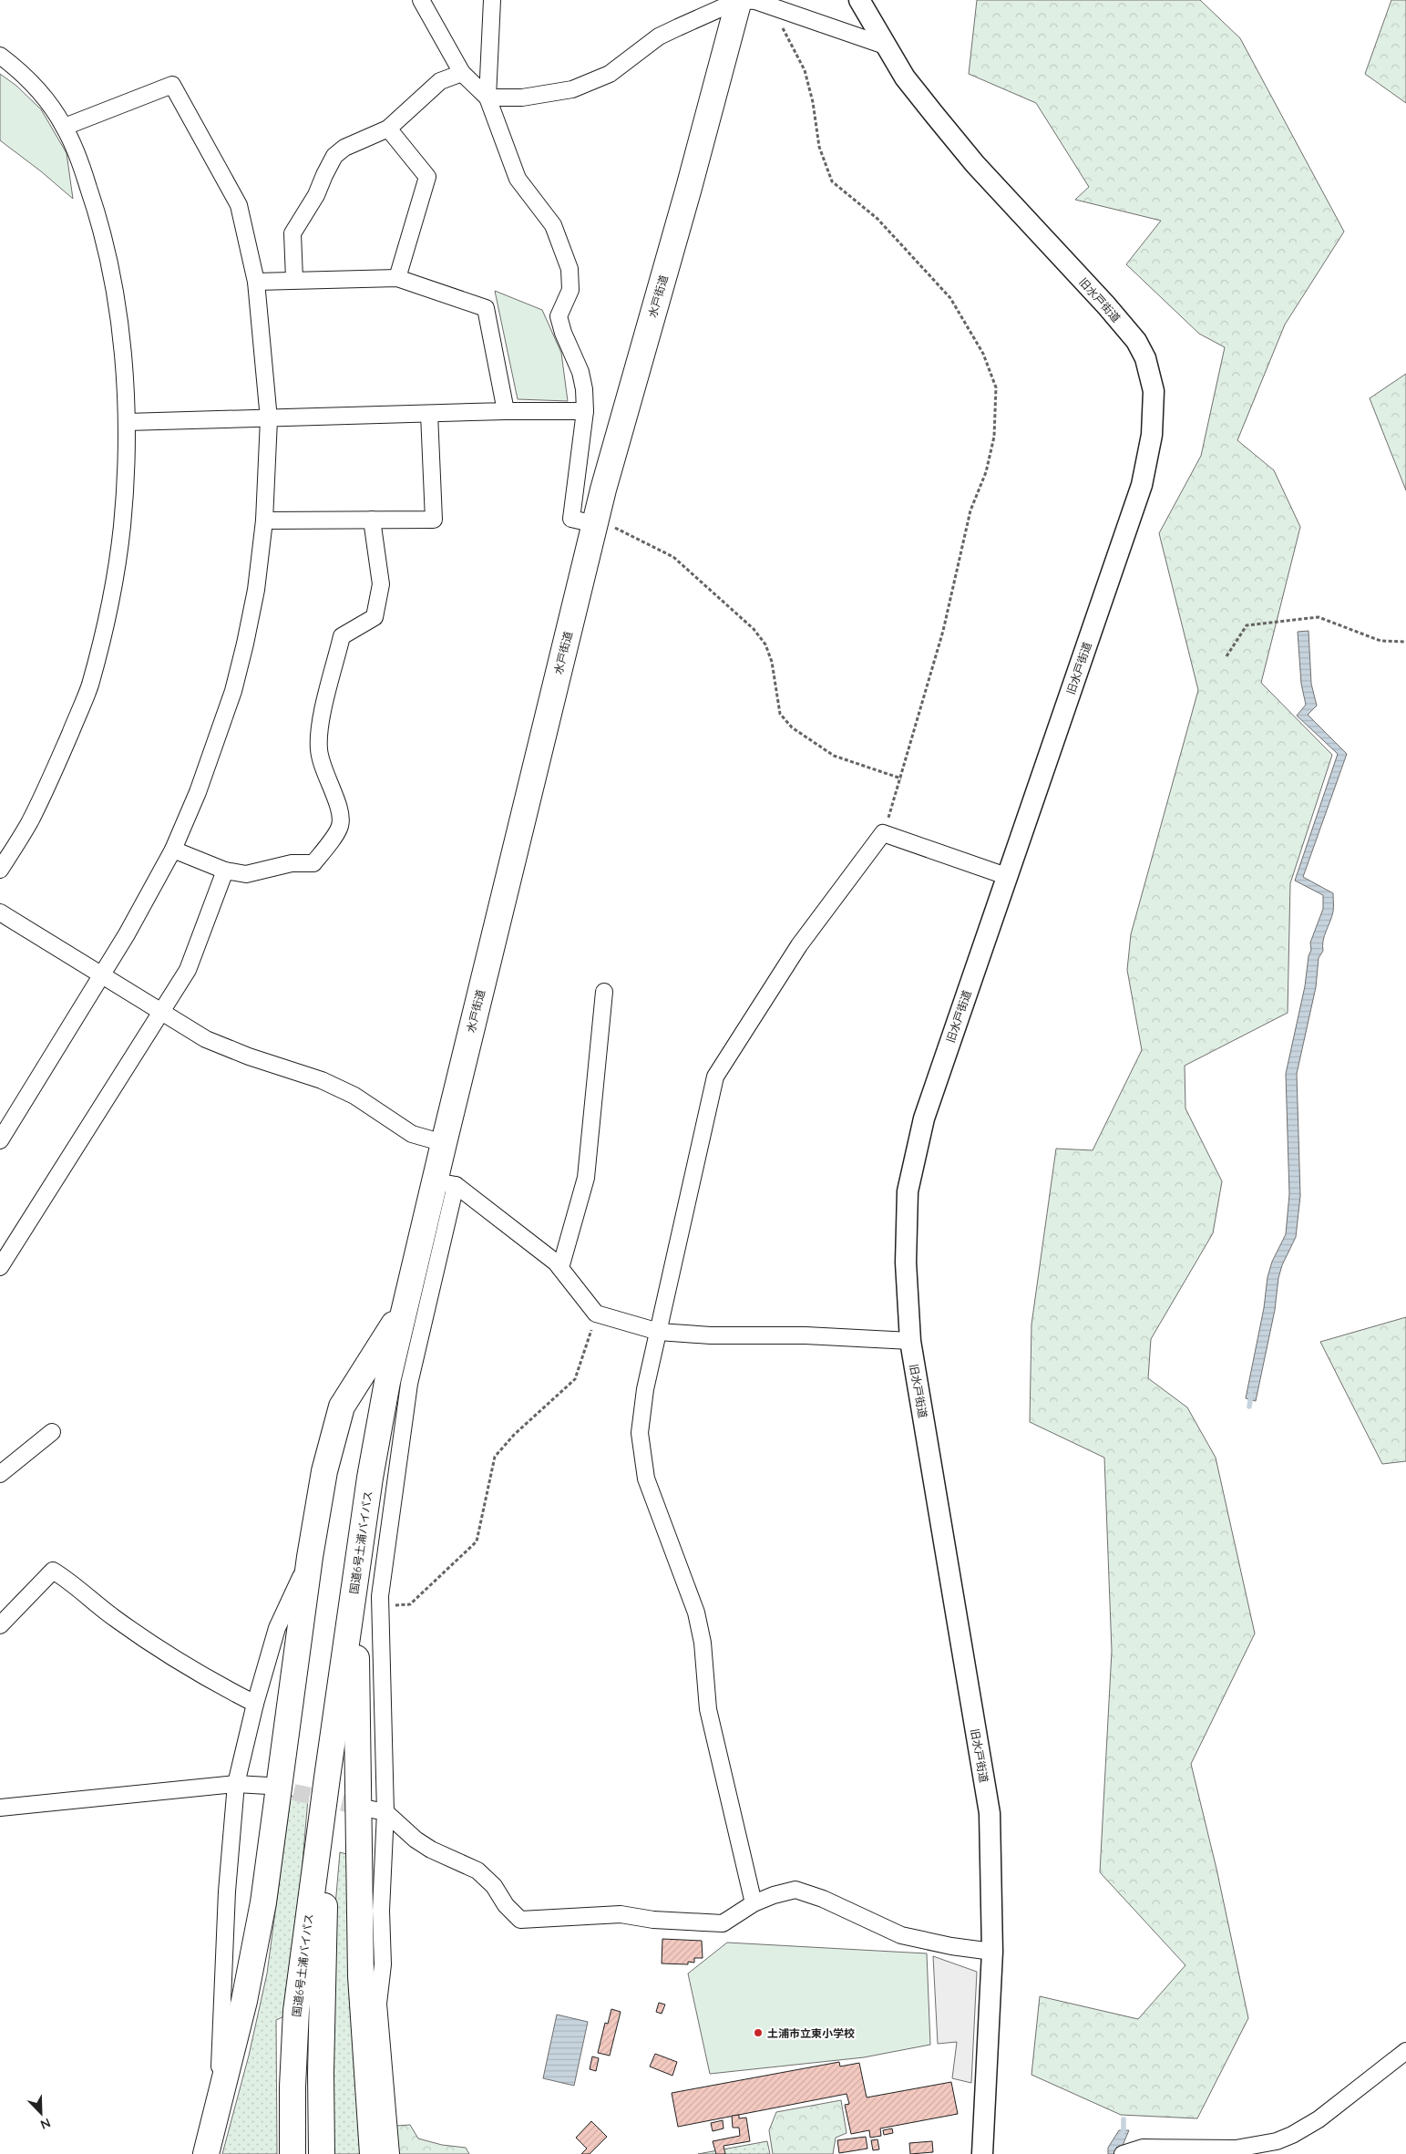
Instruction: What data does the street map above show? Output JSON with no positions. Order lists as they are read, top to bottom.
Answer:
{
  "streets": {
    "highway": ["水戸街道", "国道6号土浦バイパス"],
    "street": ["旧水戸街道"]
  },
  "crossings": [
    ["水戸街道", "国道6号土浦バイパス"]
  ],
  "places": ["土浦市立東小学校"],
  "north": "bottom right"
}
